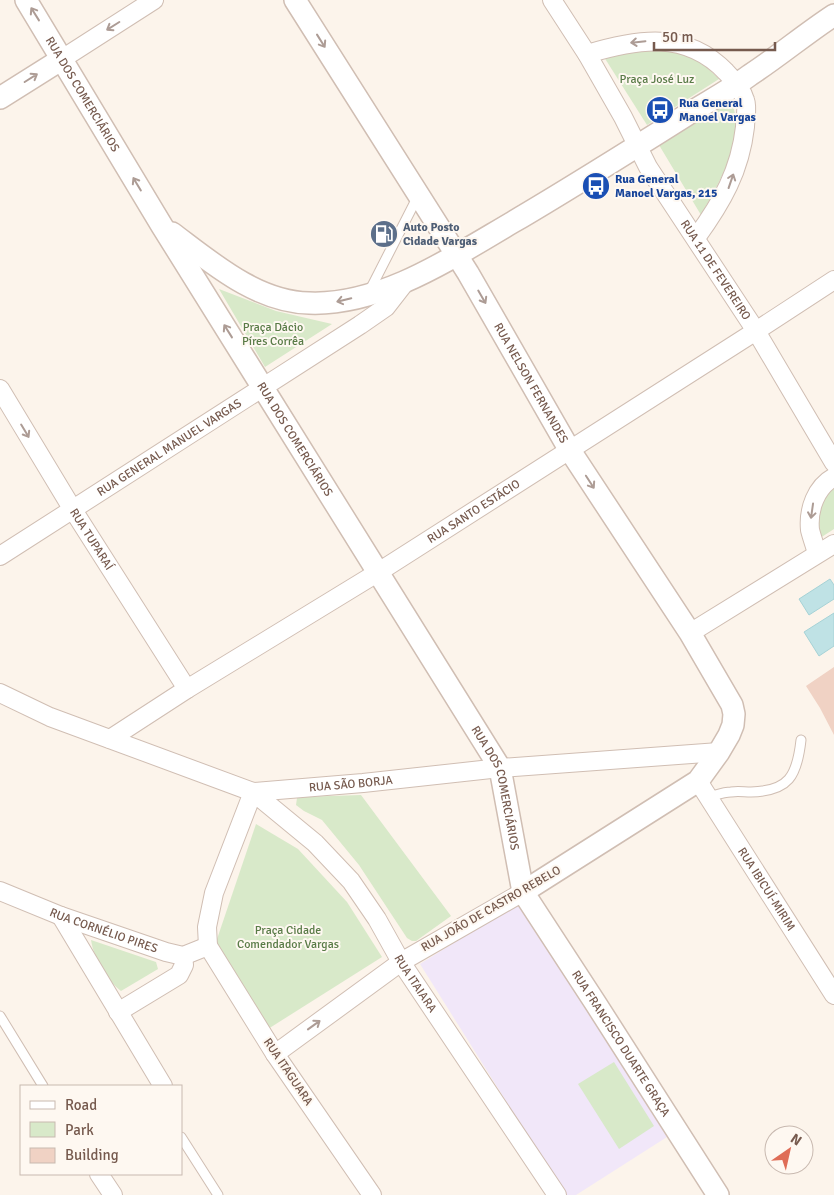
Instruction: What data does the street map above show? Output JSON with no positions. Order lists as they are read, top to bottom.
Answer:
{
  "streets": {
    "street": [
      "RUA DOS COMERCIÁRIOS",
      "RUA 11 DE FEVEREIRO",
      "RUA NELSON FERNANDES",
      "RUA GENERAL MANUEL VARGAS",
      "RUA SANTO ESTÁCIO",
      "RUA TUPARAÍ",
      "RUA SÃO BORJA",
      "RUA IBICUÍ-MIRIM",
      "RUA JOÃO DE CASTRO REBELO",
      "RUA CORNÉLIO PIRES",
      "RUA ITAIARA",
      "RUA FRANCISCO DUARTE GRAÇA",
      "RUA ITAGUARA"
    ]
  },
  "crossings": [
    ["RUA DOS COMERCIÁRIOS", "RUA GENERAL MANUEL VARGAS"],
    ["RUA DOS COMERCIÁRIOS", "RUA SANTO ESTÁCIO"],
    ["RUA DOS COMERCIÁRIOS", "RUA SÃO BORJA"],
    ["RUA DOS COMERCIÁRIOS", "RUA JOÃO DE CASTRO REBELO"],
    ["RUA DOS COMERCIÁRIOS", "RUA FRANCISCO DUARTE GRAÇA"],
    ["RUA 11 DE FEVEREIRO", "RUA SANTO ESTÁCIO"],
    ["RUA NELSON FERNANDES", "RUA SANTO ESTÁCIO"],
    ["RUA NELSON FERNANDES", "RUA SÃO BORJA"],
    ["RUA NELSON FERNANDES", "RUA IBICUÍ-MIRIM"],
    ["RUA NELSON FERNANDES", "RUA JOÃO DE CASTRO REBELO"],
    ["RUA GENERAL MANUEL VARGAS", "RUA TUPARAÍ"],
    ["RUA SANTO ESTÁCIO", "RUA TUPARAÍ"],
    ["RUA SANTO ESTÁCIO", "RUA SÃO BORJA"],
    ["RUA SÃO BORJA", "RUA IBICUÍ-MIRIM"],
    ["RUA SÃO BORJA", "RUA JOÃO DE CASTRO REBELO"],
    ["RUA SÃO BORJA", "RUA ITAIARA"],
    ["RUA IBICUÍ-MIRIM", "RUA JOÃO DE CASTRO REBELO"],
    ["RUA JOÃO DE CASTRO REBELO", "RUA ITAIARA"],
    ["RUA JOÃO DE CASTRO REBELO", "RUA FRANCISCO DUARTE GRAÇA"],
    ["RUA JOÃO DE CASTRO REBELO", "RUA ITAGUARA"]
  ],
  "one_way": ["RUA DOS COMERCIÁRIOS", "RUA NELSON FERNANDES", "RUA TUPARAÍ"],
  "parks": ["Praça José Luz", "Praça Dácio Píres Corrêa", "Praça Cidade Comendador Vargas"],
  "places": {
    "bus stop": ["Rua General Manoel Vargas", "Rua General Manoel Vargas, 215"],
    "fuel station": ["Auto Posto Cidade Vargas"]
  },
  "legend": ["Road", "Park", "Building"],
  "scale_bar": "50 m",
  "north": "top right"
}
